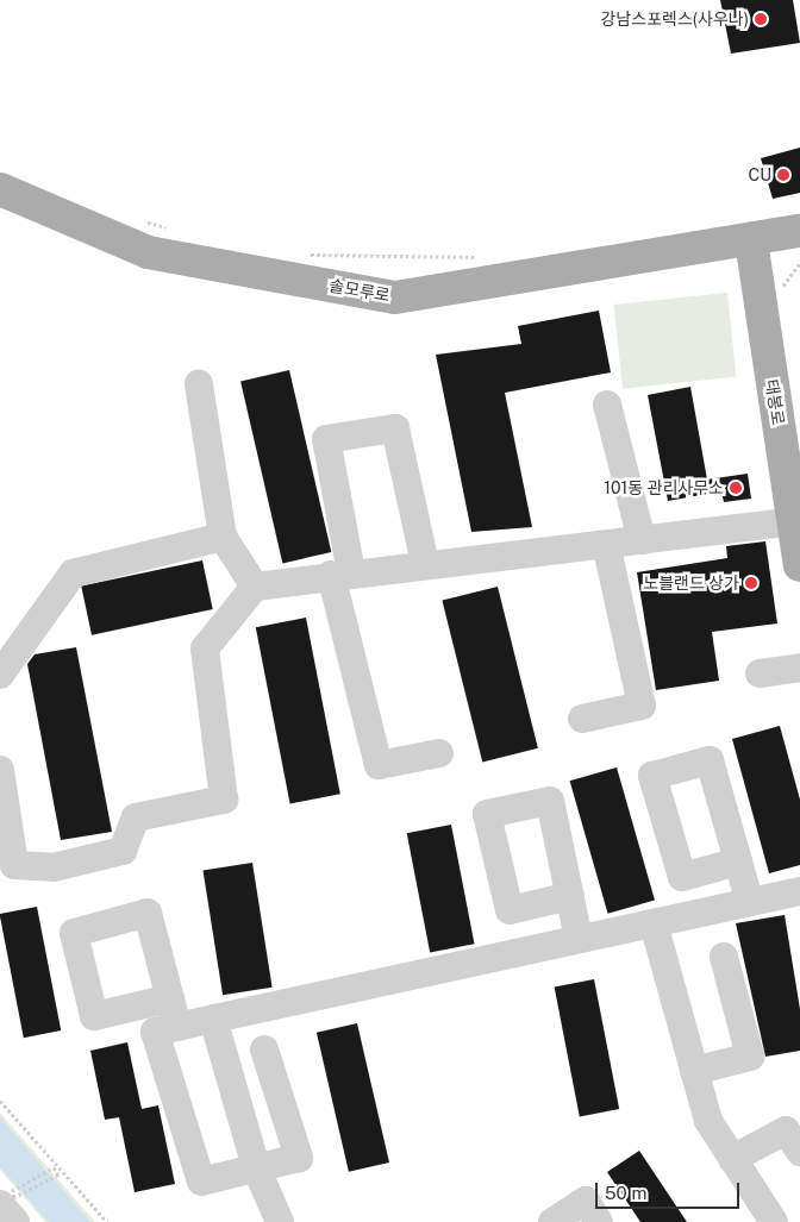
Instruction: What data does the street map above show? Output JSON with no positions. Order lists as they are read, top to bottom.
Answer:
{
  "streets": {
    "main road": ["솔모루로", "태봉로"]
  },
  "crossings": [
    ["솔모루로", "태봉로"]
  ],
  "places": [
    "강남스포렉스(사우나)",
    "CU",
    "101동 관리사무소",
    "노블랜드 상가"
  ],
  "scale_bar": "50 m"
}
